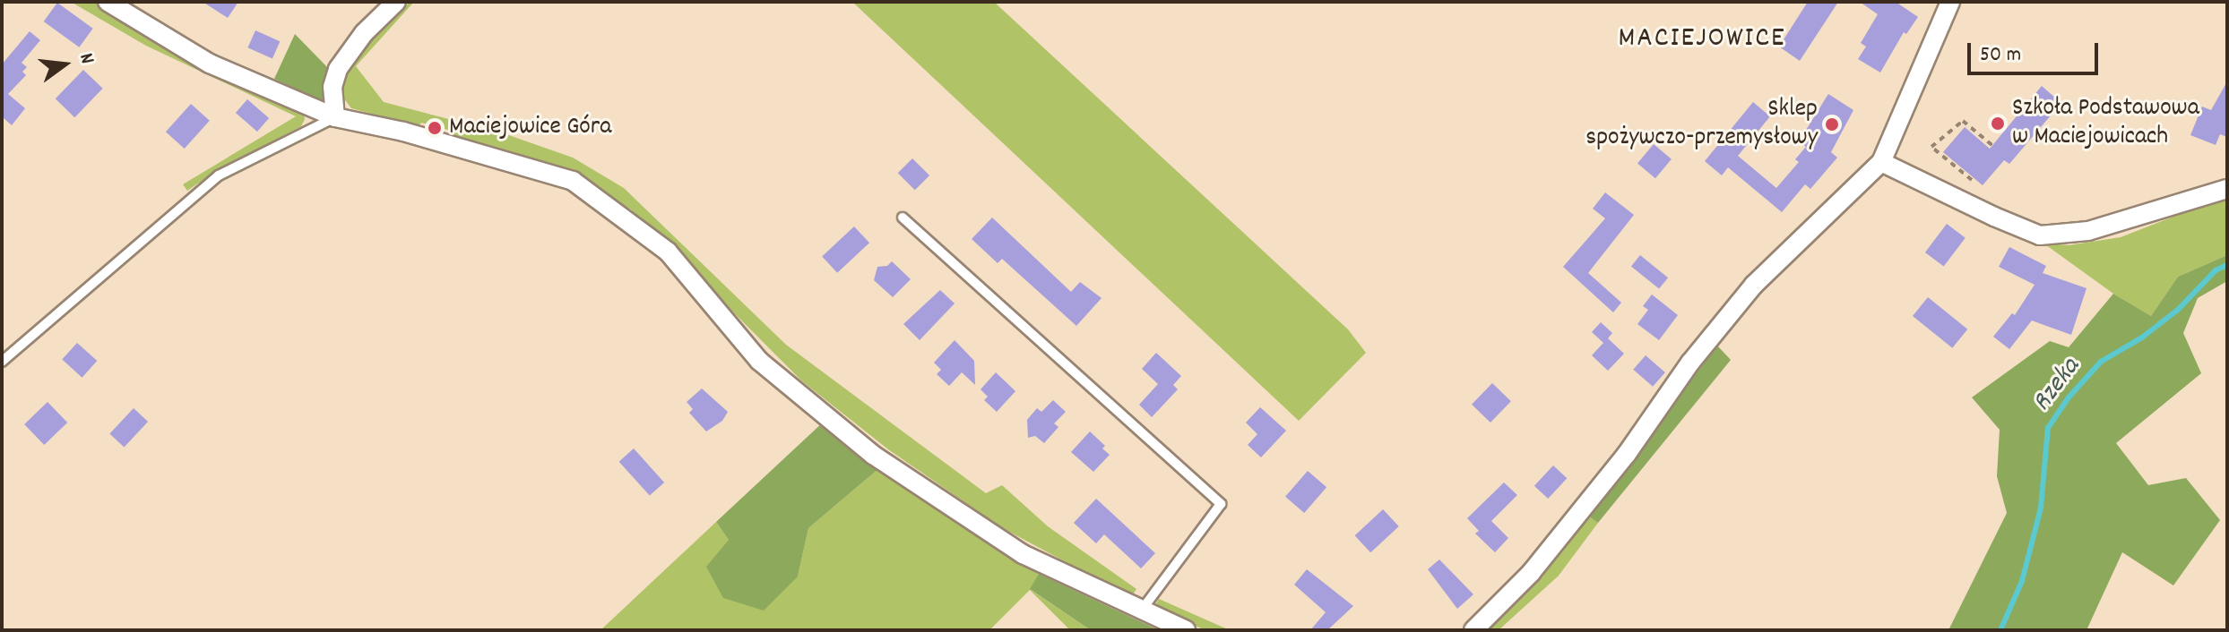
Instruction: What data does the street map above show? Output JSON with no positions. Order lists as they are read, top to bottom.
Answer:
{
  "districts": ["MACIEJOWICE"],
  "water": ["Rzeka"],
  "places": ["Szkoła Podstawowa w Maciejowicach", "Sklep spożywczo-przemysłowy", "Maciejowice Góra"],
  "scale_bar": "50 m",
  "north": "right"
}
